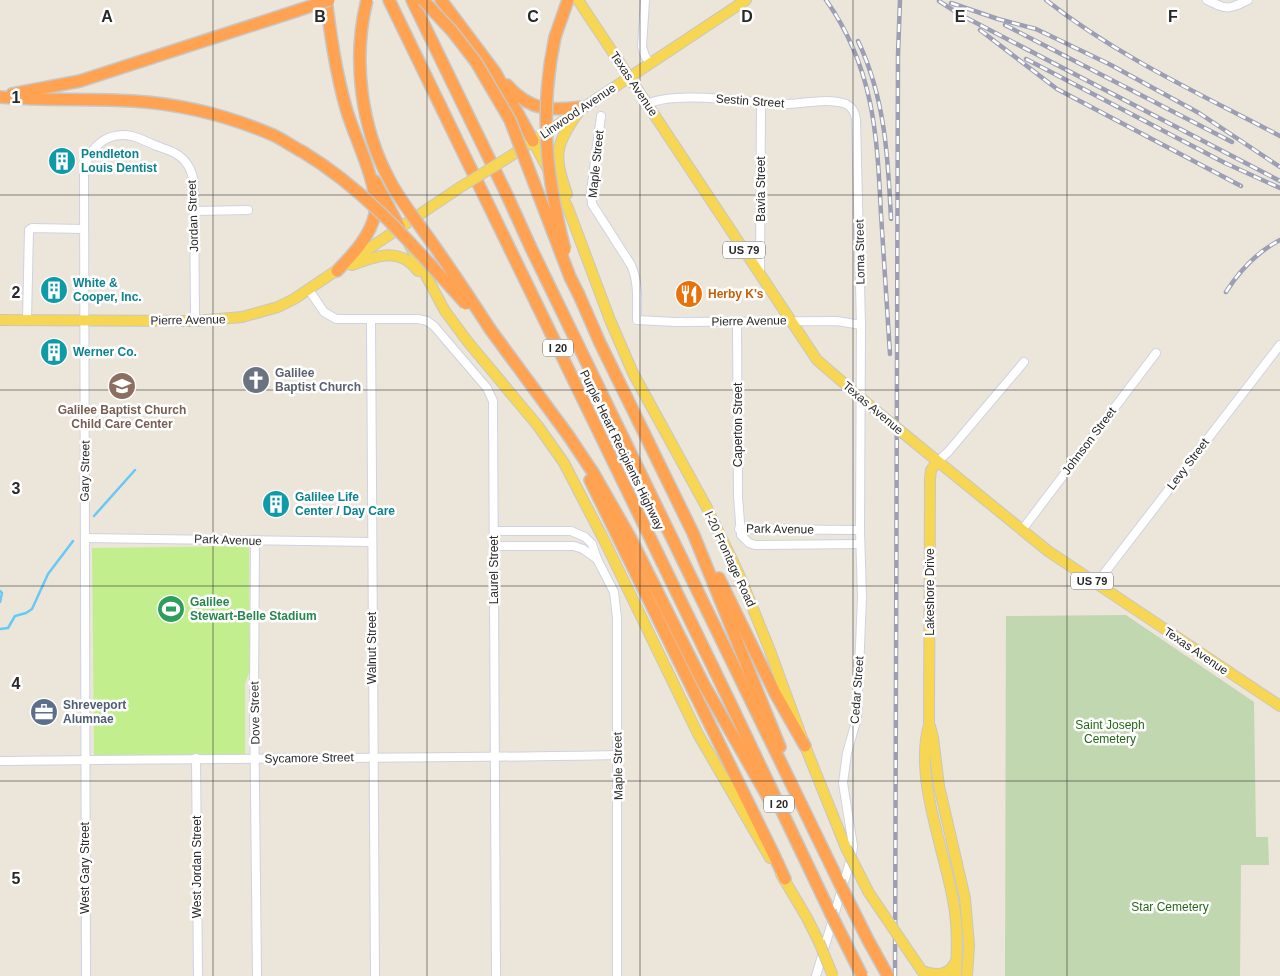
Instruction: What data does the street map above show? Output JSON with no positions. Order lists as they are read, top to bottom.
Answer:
{
  "streets": {
    "highway": ["I 20", "Purple Heart Recipients Highway"],
    "main road": [
      "Texas Avenue",
      "Linwood Avenue",
      "US 79",
      "Pierre Avenue",
      "I-20 Frontage Road",
      "Lakeshore Drive"
    ],
    "street": [
      "Sestin Street",
      "Maple Street",
      "Bavia Street",
      "Jordan Street",
      "Loma Street",
      "Caperton Street",
      "Johnson Street",
      "Levy Street",
      "Gary Street",
      "Park Avenue",
      "Laurel Street",
      "Walnut Street",
      "Cedar Street",
      "Dove Street",
      "Sycamore Street",
      "West Jordan Street",
      "West Gary Street"
    ]
  },
  "crossings": [
    ["Texas Avenue", "Sestin Street"],
    ["Texas Avenue", "Linwood Avenue"],
    ["Texas Avenue", "Bavia Street"],
    ["Texas Avenue", "Loma Street"],
    ["Texas Avenue", "Pierre Avenue"],
    ["Texas Avenue", "Johnson Street"],
    ["Texas Avenue", "Levy Street"],
    ["Texas Avenue", "Lakeshore Drive"],
    ["Texas Avenue", "Cedar Street"],
    ["Sestin Street", "Bavia Street"],
    ["Sestin Street", "Loma Street"],
    ["Linwood Avenue", "Pierre Avenue"],
    ["Linwood Avenue", "I-20 Frontage Road"],
    ["Maple Street", "Pierre Avenue"],
    ["Maple Street", "Sycamore Street"],
    ["Jordan Street", "Pierre Avenue"],
    ["Jordan Street", "Gary Street"],
    ["Loma Street", "Pierre Avenue"],
    ["Loma Street", "Cedar Street"],
    ["Pierre Avenue", "Caperton Street"],
    ["Pierre Avenue", "Gary Street"],
    ["Pierre Avenue", "Laurel Street"],
    ["Caperton Street", "Park Avenue"],
    ["Gary Street", "Park Avenue"],
    ["Gary Street", "Sycamore Street"],
    ["Gary Street", "West Gary Street"],
    ["Park Avenue", "Walnut Street"],
    ["Park Avenue", "Cedar Street"],
    ["Park Avenue", "Dove Street"],
    ["Laurel Street", "Walnut Street"],
    ["Laurel Street", "Sycamore Street"],
    ["Walnut Street", "Sycamore Street"],
    ["Dove Street", "Sycamore Street"],
    ["Sycamore Street", "West Jordan Street"],
    ["Sycamore Street", "West Gary Street"]
  ],
  "parks": ["Saint Joseph Cemetery", "Star Cemetery"],
  "places": {
    "building": [
      "Pendleton Louis Dentist",
      "White & Cooper, Inc.",
      "Werner Co.",
      "Galilee Life Center / Day Care"
    ],
    "restaurant": ["Herby K's"],
    "church": ["Galilee Baptist Church"],
    "school or university": ["Galilee Baptist Church Child Care Center"],
    "sports": ["Galilee Stewart-Belle Stadium"],
    "office": ["Shreveport Alumnae"]
  },
  "grid": {
    "columns": [
      "A",
      "B",
      "C",
      "D",
      "E",
      "F"
    ],
    "rows": [
      "1",
      "2",
      "3",
      "4",
      "5"
    ]
  }
}
